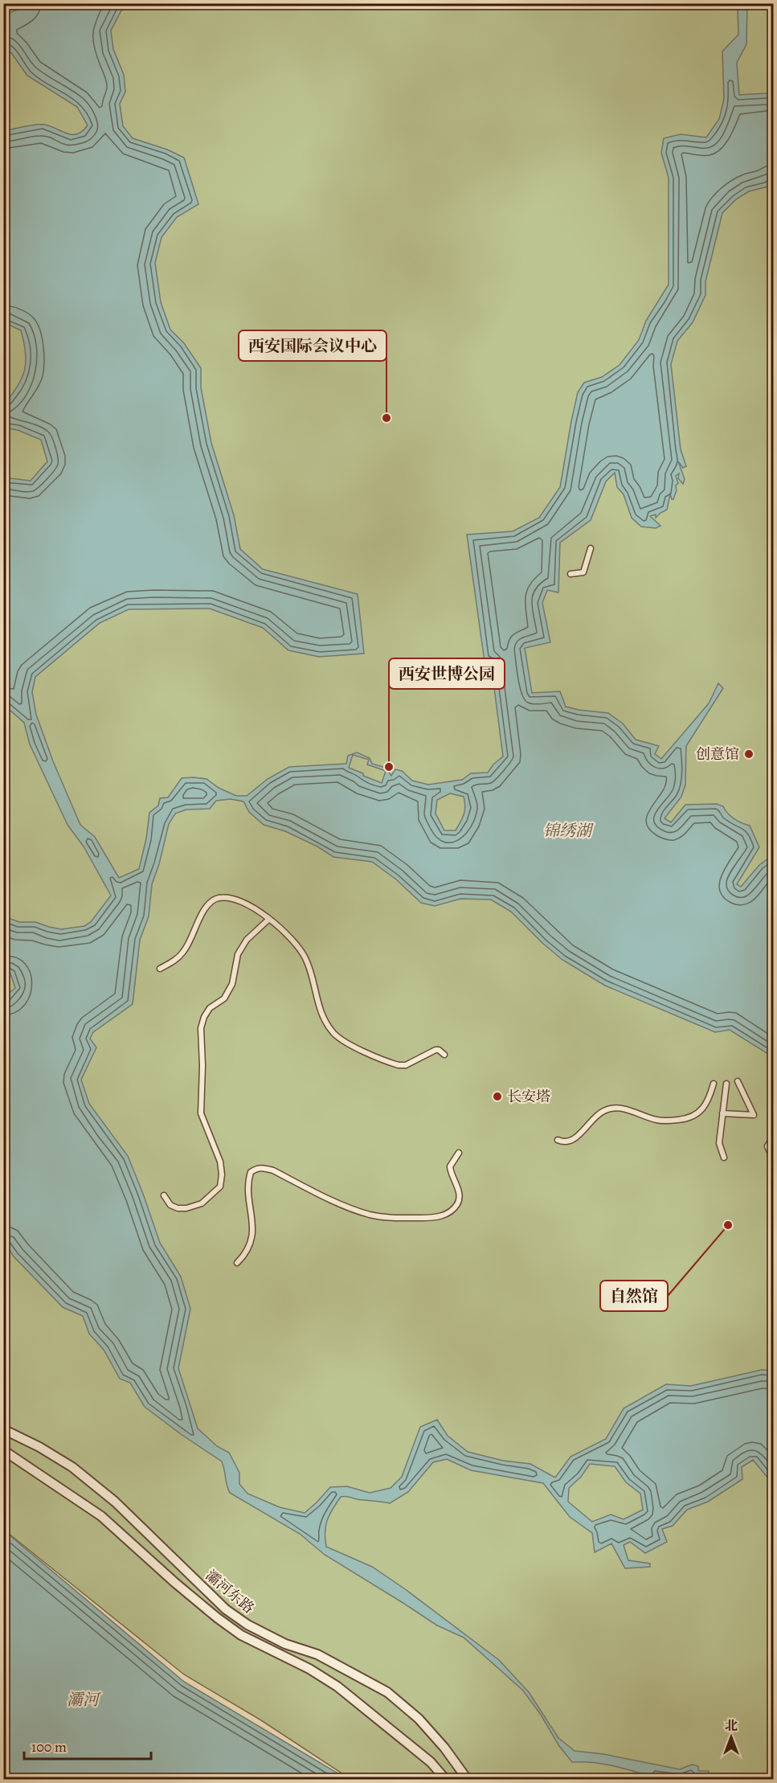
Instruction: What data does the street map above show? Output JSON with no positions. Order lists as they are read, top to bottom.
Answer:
{
  "streets": {
    "street": ["灞河东路"]
  },
  "water": ["锦绣湖", "灞河"],
  "places": [
    "西安国际会议中心",
    "创意馆",
    "西安世博公园",
    "长安塔",
    "自然馆"
  ],
  "scale_bar": "100 m",
  "north": "top"
}
